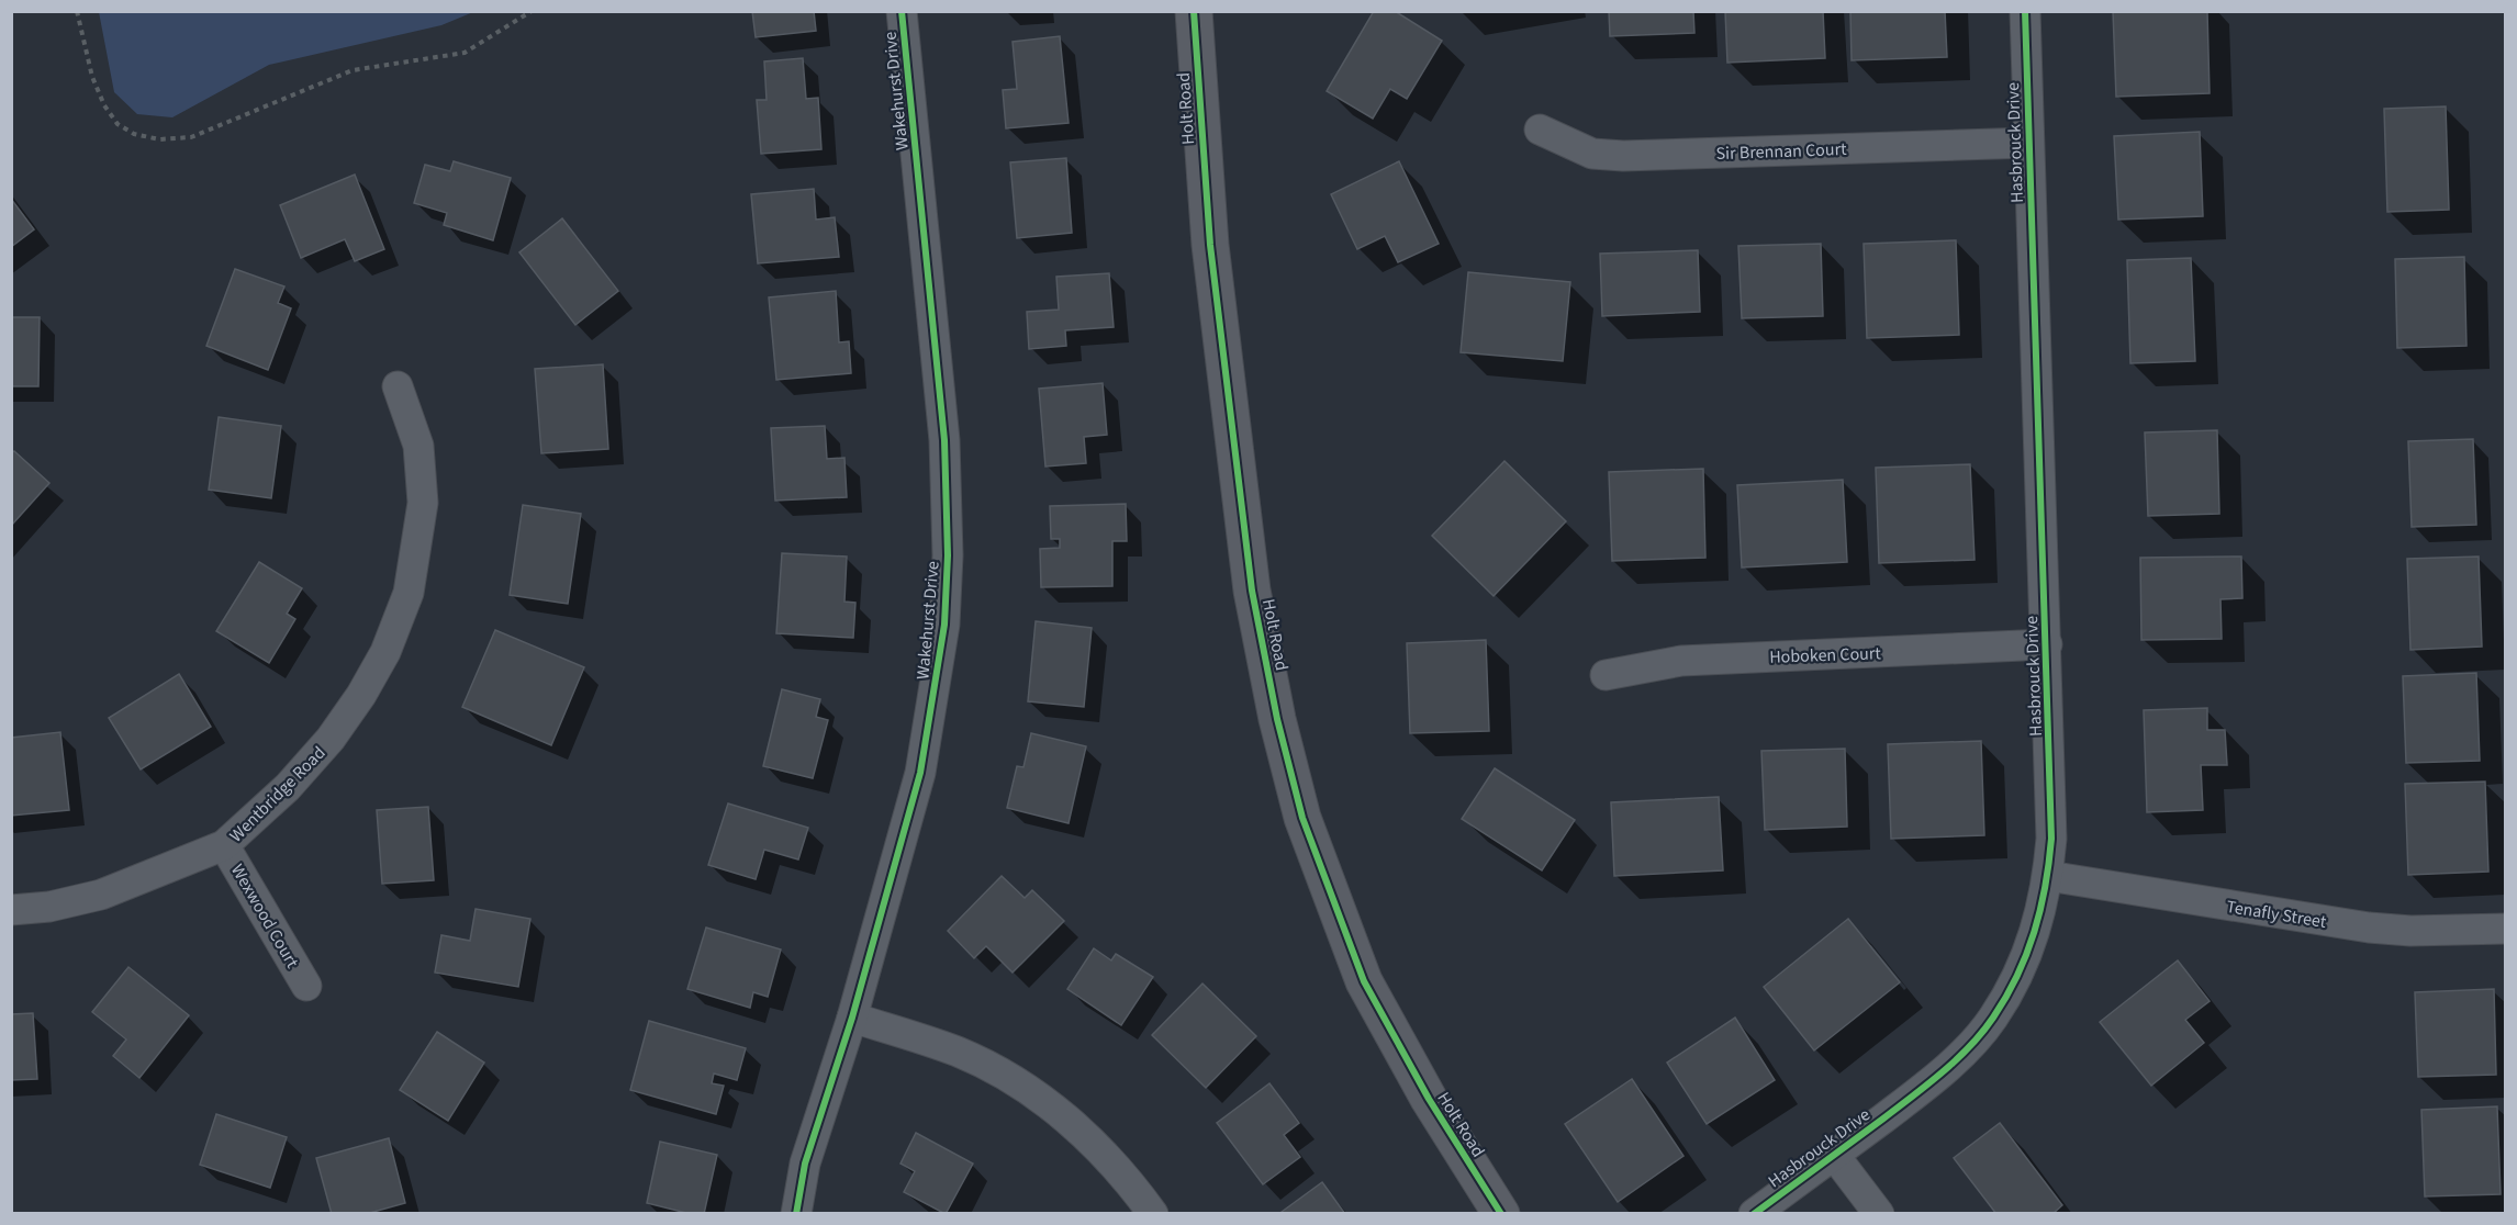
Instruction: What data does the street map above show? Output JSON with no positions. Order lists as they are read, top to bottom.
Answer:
{
  "streets": {
    "street": [
      "Wakehurst Drive",
      "Holt Road",
      "Hasbrouck Drive",
      "Sir Brennan Court",
      "Hoboken Court",
      "Wentbridge Road",
      "Tenafly Street",
      "Wexwood Court"
    ]
  },
  "crossings": [
    ["Hasbrouck Drive", "Sir Brennan Court"],
    ["Hasbrouck Drive", "Hoboken Court"],
    ["Hasbrouck Drive", "Tenafly Street"],
    ["Wentbridge Road", "Wexwood Court"]
  ]
}
